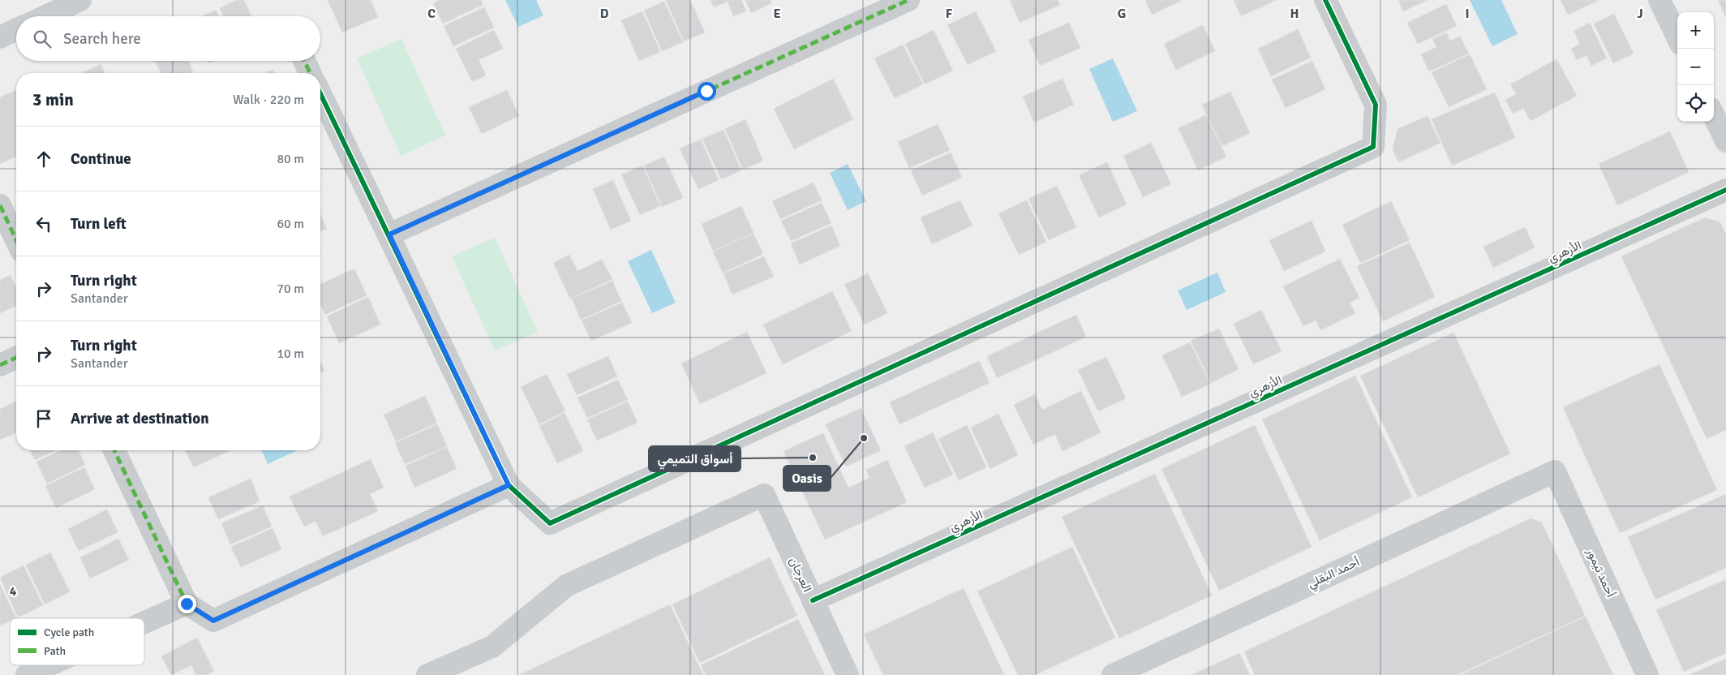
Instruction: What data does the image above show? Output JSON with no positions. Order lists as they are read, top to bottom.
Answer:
{
  "streets": {
    "street": [
      "الأزهري",
      "أحمد البقلي",
      "أحمد تيمور",
      "العرجان"
    ]
  },
  "crossings": [
    ["الأزهري", "العرجان"],
    ["أحمد البقلي", "أحمد تيمور"]
  ],
  "places": ["Oasis", "أسواق التميمي"],
  "legend": ["Cycle path", "Path"],
  "page": {
    "map_buttons": ["+", "−"],
    "search": "Search here",
    "heading": ["3 min", "Walk · 220 m"],
    "list": [
      ["Continue", "80 m"],
      ["Turn left", "60 m"],
      ["Turn right", "Santander", "70 m"],
      ["Turn right", "Santander", "10 m"],
      "Arrive at destination"
    ]
  },
  "grid": {
    "columns": [
      "C",
      "D",
      "E",
      "F",
      "G",
      "H",
      "I",
      "J"
    ],
    "rows": ["4"]
  }
}
